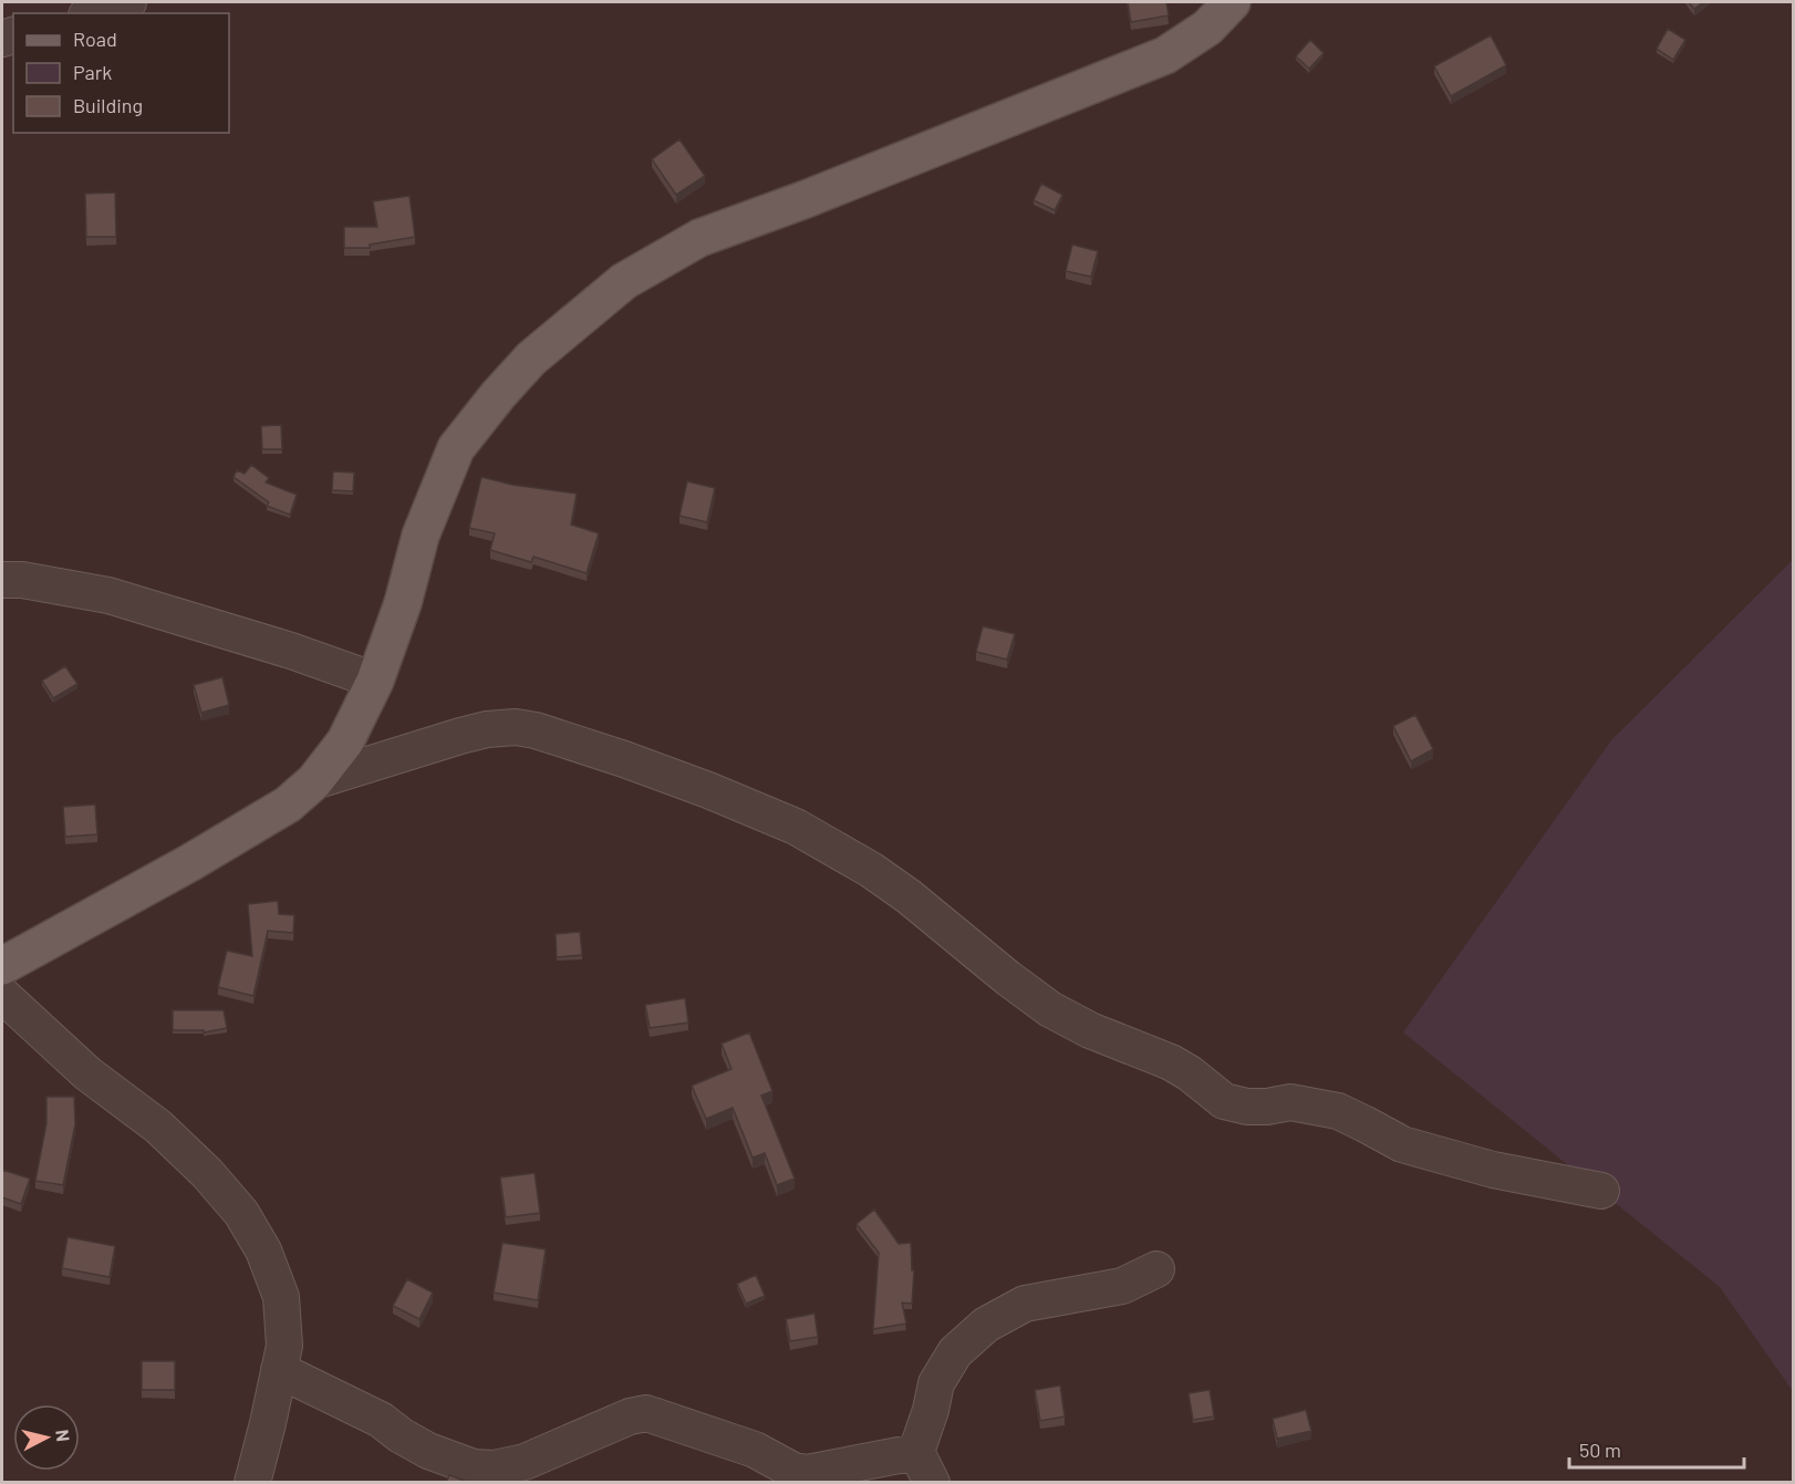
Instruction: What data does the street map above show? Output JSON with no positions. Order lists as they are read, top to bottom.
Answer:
{
  "legend": ["Road", "Park", "Building"],
  "scale_bar": "50 m",
  "north": "right"
}
